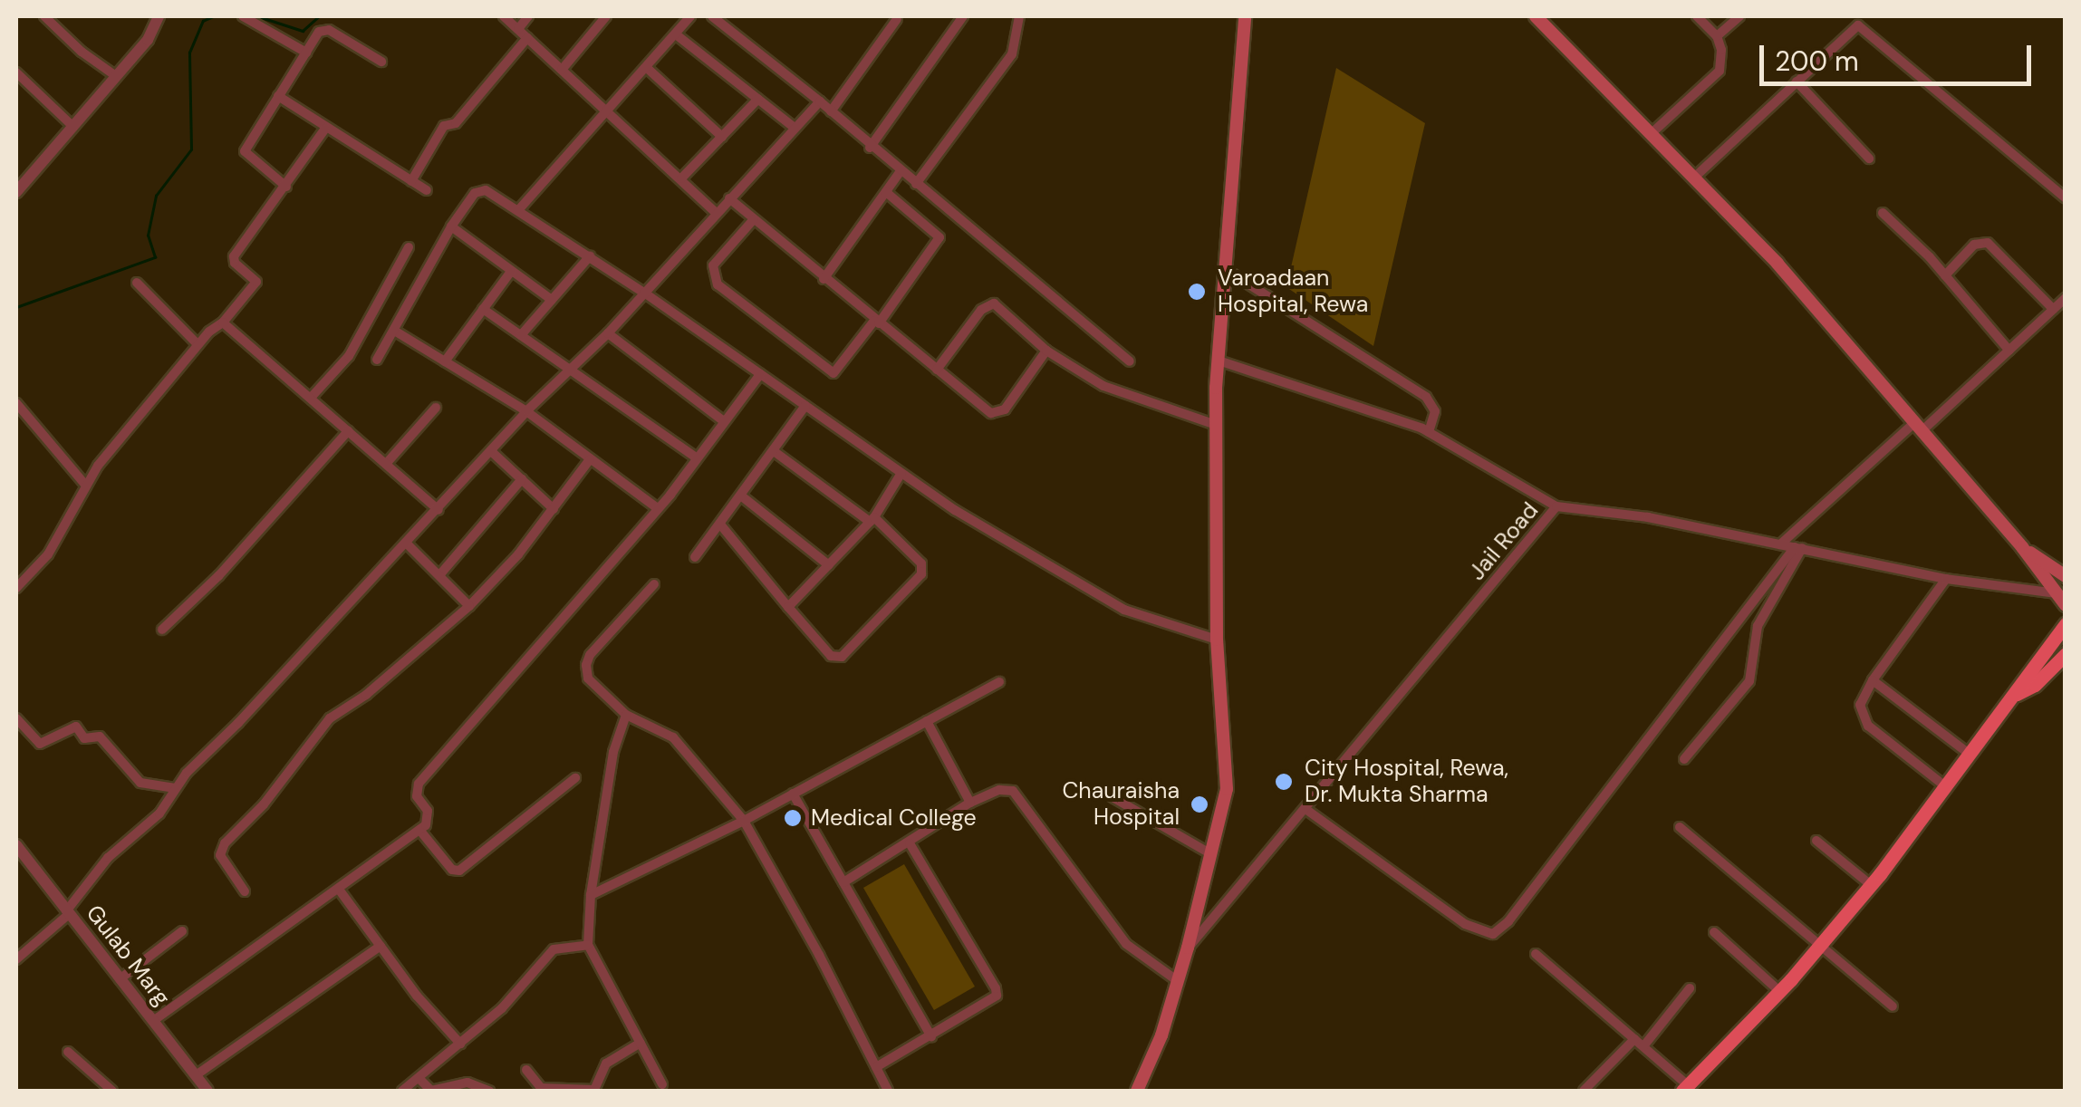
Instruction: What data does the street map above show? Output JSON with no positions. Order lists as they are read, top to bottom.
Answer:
{
  "streets": {
    "street": ["Jail Road", "Gulab Marg"]
  },
  "places": [
    "Varoadaan Hospital, Rewa",
    "City Hospital, Rewa, Dr. Mukta Sharma",
    "Chauraisha Hospital",
    "Medical College"
  ],
  "scale_bar": "200 m"
}
